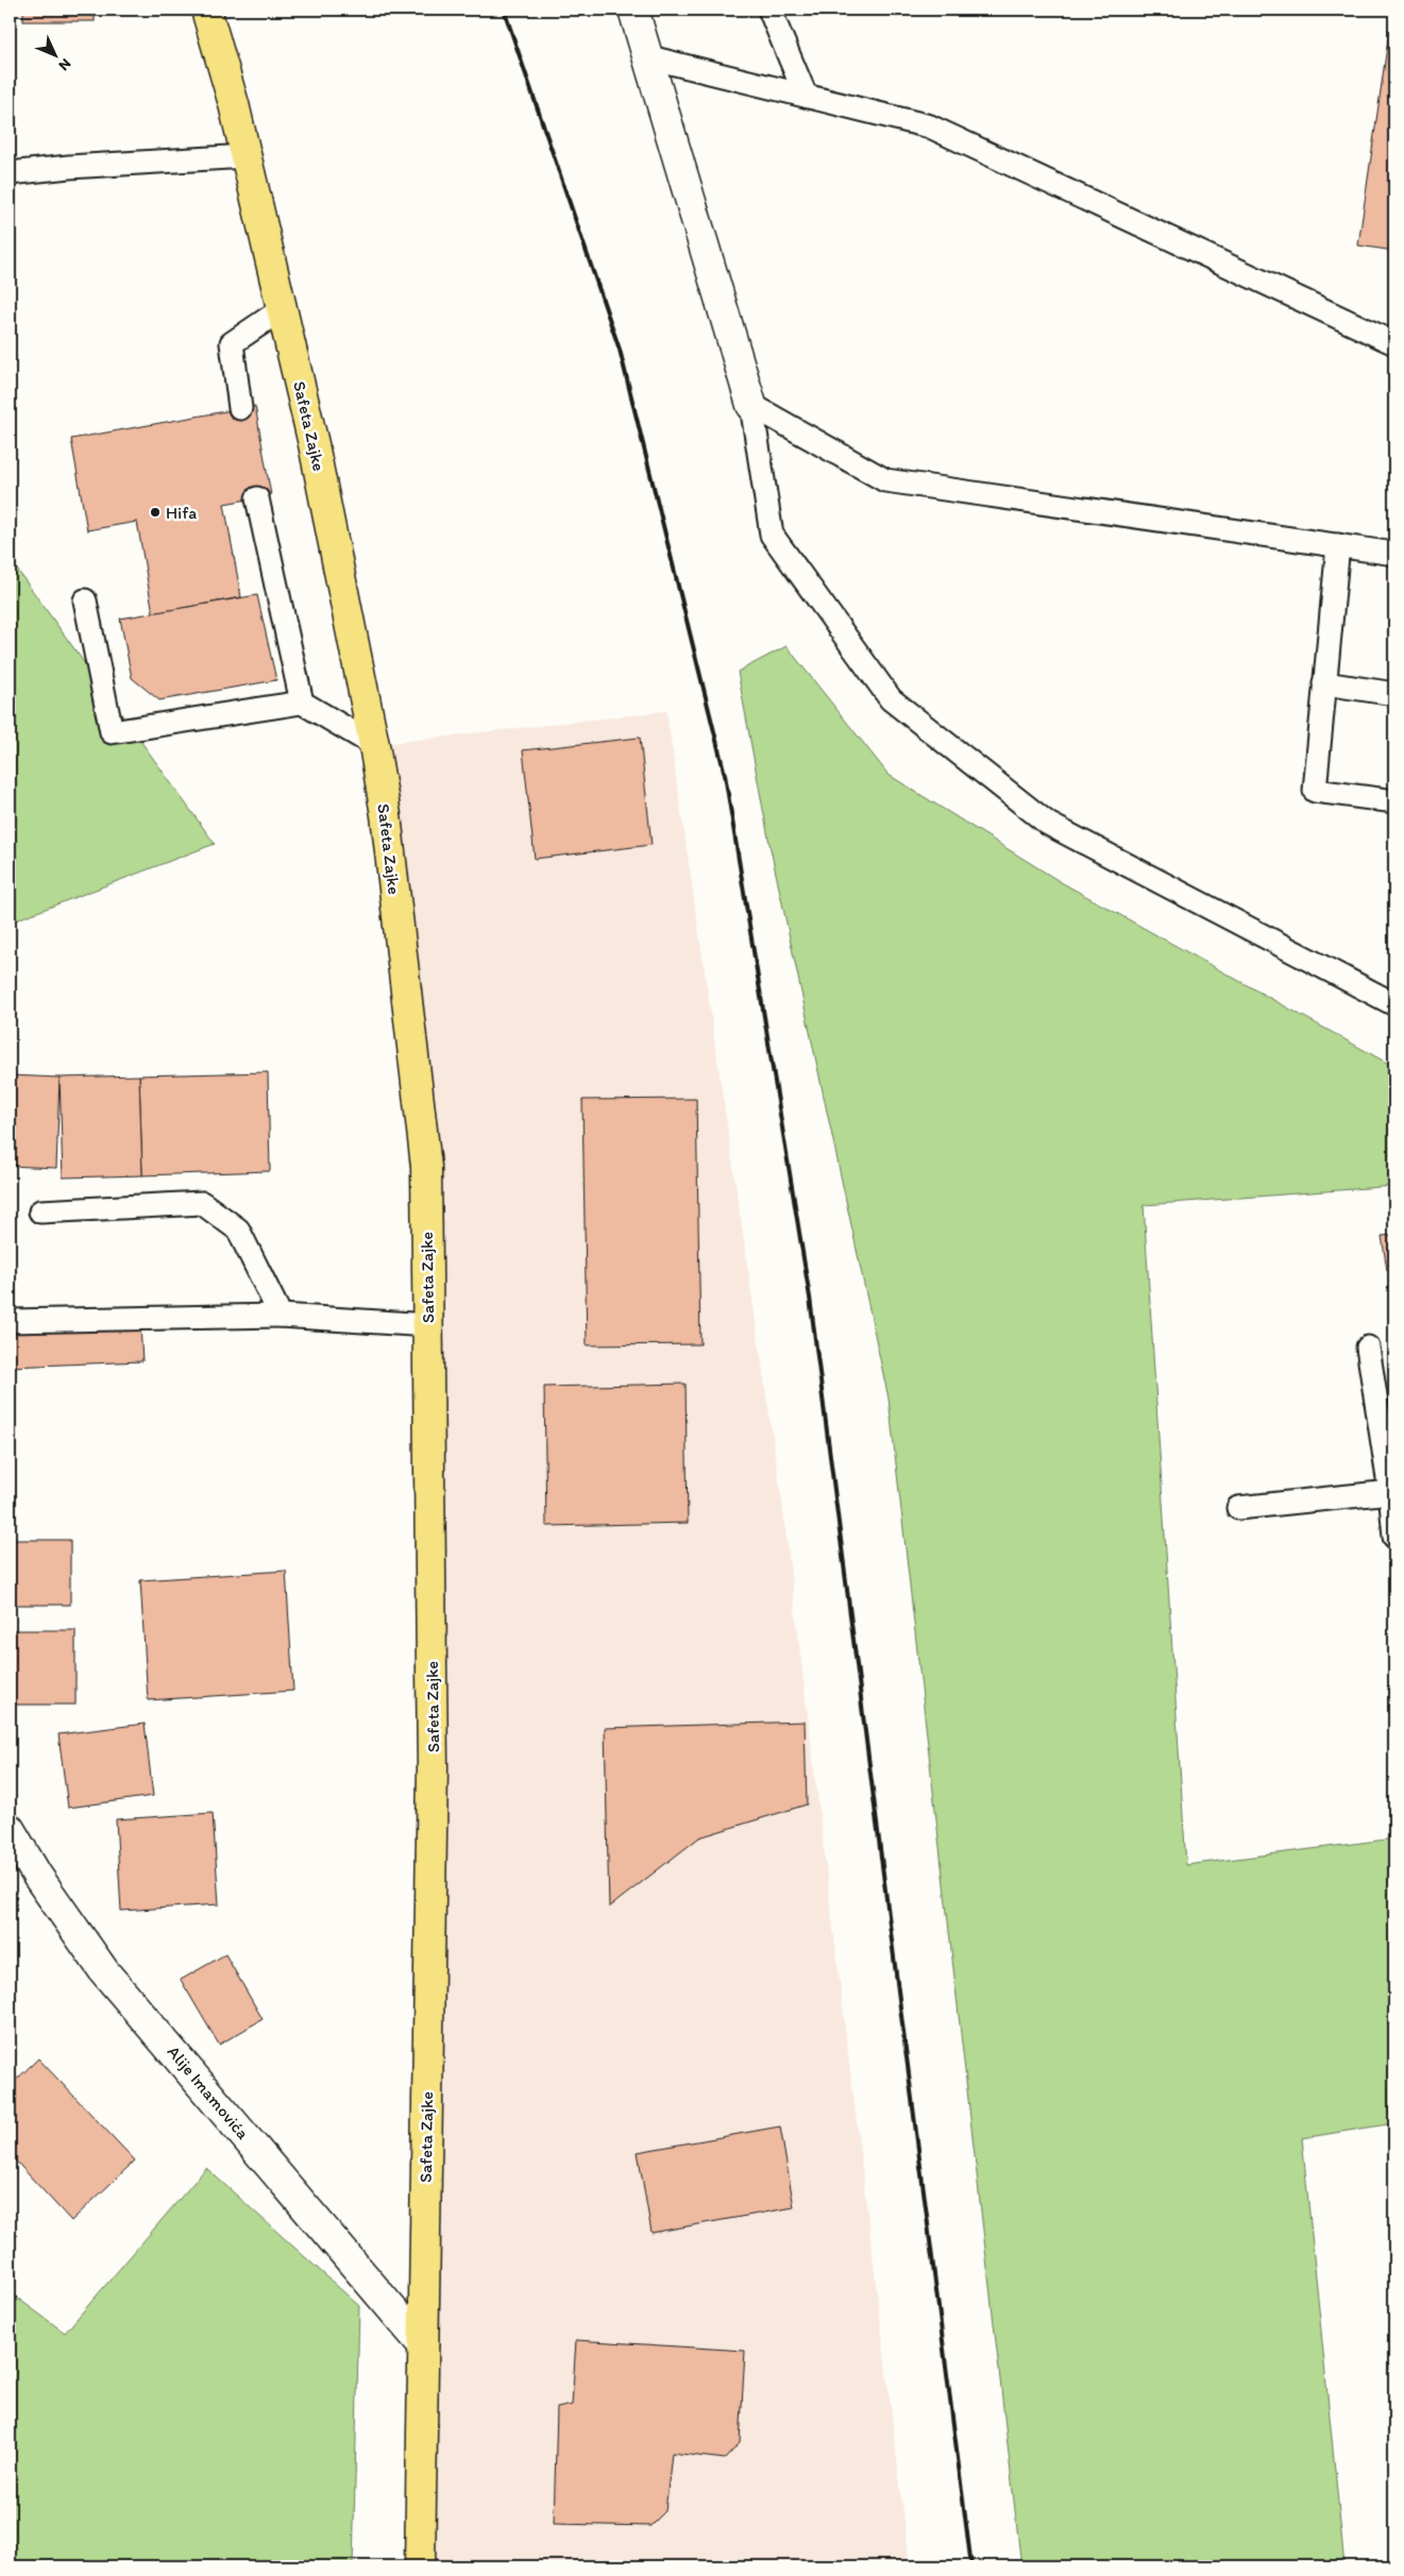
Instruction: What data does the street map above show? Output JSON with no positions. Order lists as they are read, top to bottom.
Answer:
{
  "streets": {
    "main road": ["Safeta Zajke"],
    "street": ["Alije Imamovića"]
  },
  "crossings": [
    ["Safeta Zajke", "Alije Imamovića"]
  ],
  "places": ["Hifa"],
  "north": "bottom right"
}
